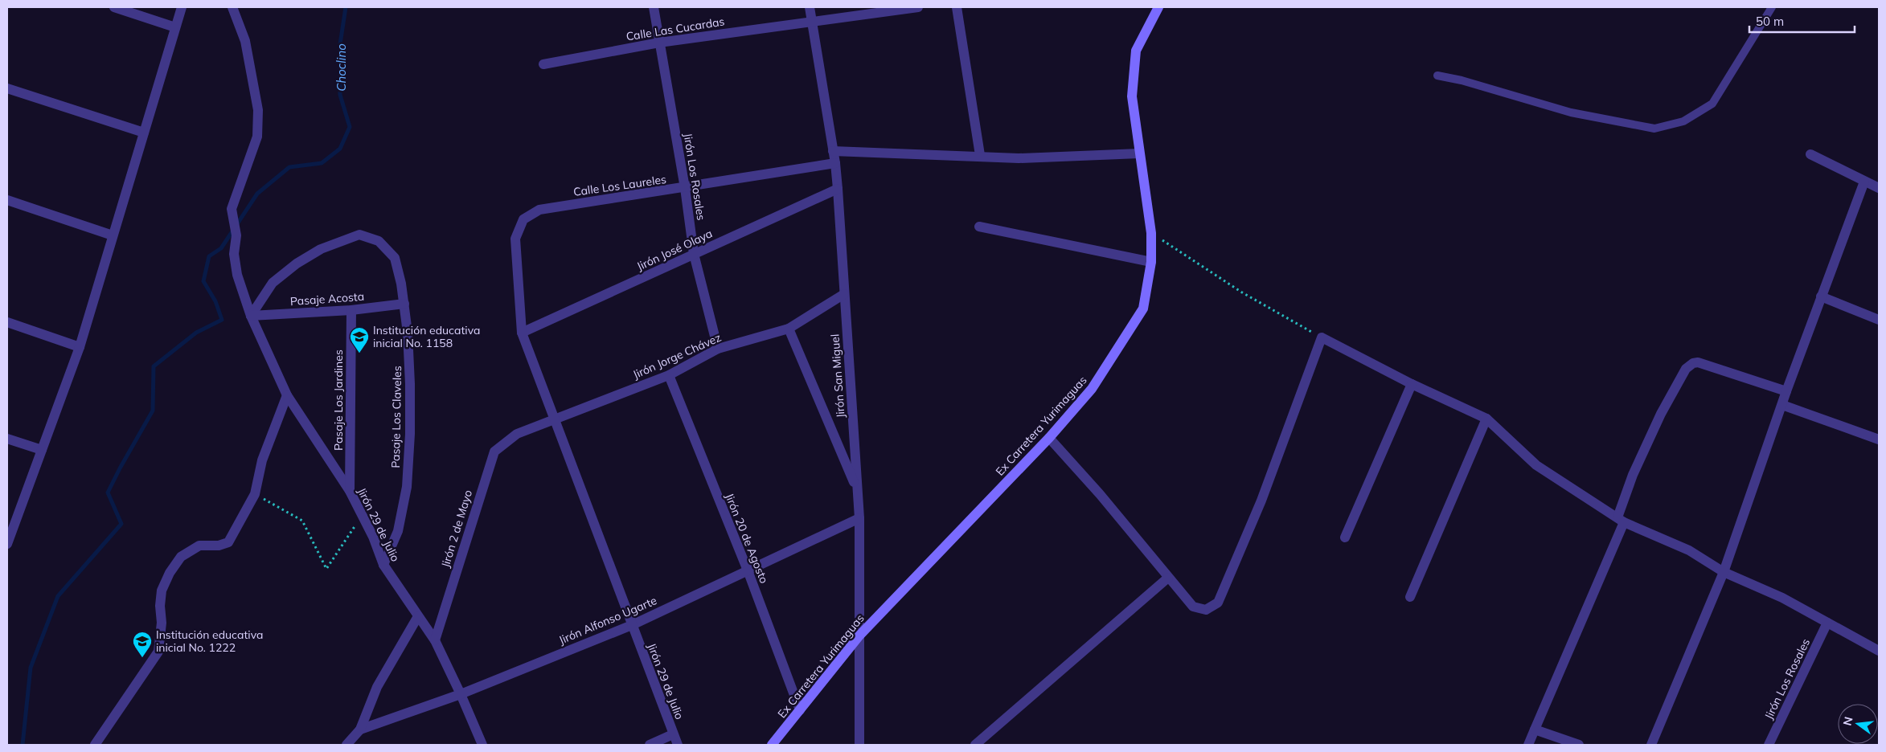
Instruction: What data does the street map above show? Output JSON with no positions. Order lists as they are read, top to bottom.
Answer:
{
  "streets": {
    "street": [
      "Calle Las Cucardas",
      "Jirón Los Rosales",
      "Calle Los Laureles",
      "Jirón José Olaya",
      "Pasaje Acosta",
      "Jirón Jorge Chávez",
      "Jirón San Miguel",
      "Pasaje Los Jardines",
      "Pasaje Los Claveles",
      "Ex Carretera Yurimaguas",
      "Jirón 29 de Julio",
      "Jirón 2 de Mayo",
      "Jirón 20 de Agosto",
      "Jirón Alfonso Ugarte"
    ]
  },
  "crossings": [
    ["Calle Las Cucardas", "Jirón Los Rosales"],
    ["Calle Las Cucardas", "Jirón San Miguel"],
    ["Jirón Los Rosales", "Calle Los Laureles"],
    ["Jirón Los Rosales", "Jirón José Olaya"],
    ["Jirón Los Rosales", "Jirón Jorge Chávez"],
    ["Calle Los Laureles", "Jirón José Olaya"],
    ["Calle Los Laureles", "Jirón San Miguel"],
    ["Calle Los Laureles", "Jirón 29 de Julio"],
    ["Jirón José Olaya", "Jirón San Miguel"],
    ["Jirón José Olaya", "Jirón 29 de Julio"],
    ["Pasaje Acosta", "Pasaje Los Jardines"],
    ["Pasaje Acosta", "Pasaje Los Claveles"],
    ["Pasaje Acosta", "Jirón 29 de Julio"],
    ["Jirón Jorge Chávez", "Jirón San Miguel"],
    ["Jirón Jorge Chávez", "Jirón 29 de Julio"],
    ["Jirón Jorge Chávez", "Jirón 2 de Mayo"],
    ["Jirón Jorge Chávez", "Jirón 20 de Agosto"],
    ["Jirón San Miguel", "Ex Carretera Yurimaguas"],
    ["Jirón San Miguel", "Jirón Alfonso Ugarte"],
    ["Pasaje Los Jardines", "Jirón 29 de Julio"],
    ["Pasaje Los Claveles", "Jirón 29 de Julio"],
    ["Ex Carretera Yurimaguas", "Jirón 20 de Agosto"],
    ["Jirón 29 de Julio", "Jirón 2 de Mayo"],
    ["Jirón 29 de Julio", "Jirón Alfonso Ugarte"],
    ["Jirón 20 de Agosto", "Jirón Alfonso Ugarte"]
  ],
  "water": ["Choclino"],
  "places": {
    "school or university": ["Institución educativa inicial No. 1158", "Institución educativa inicial No. 1222"]
  },
  "scale_bar": "50 m",
  "north": "left"
}
